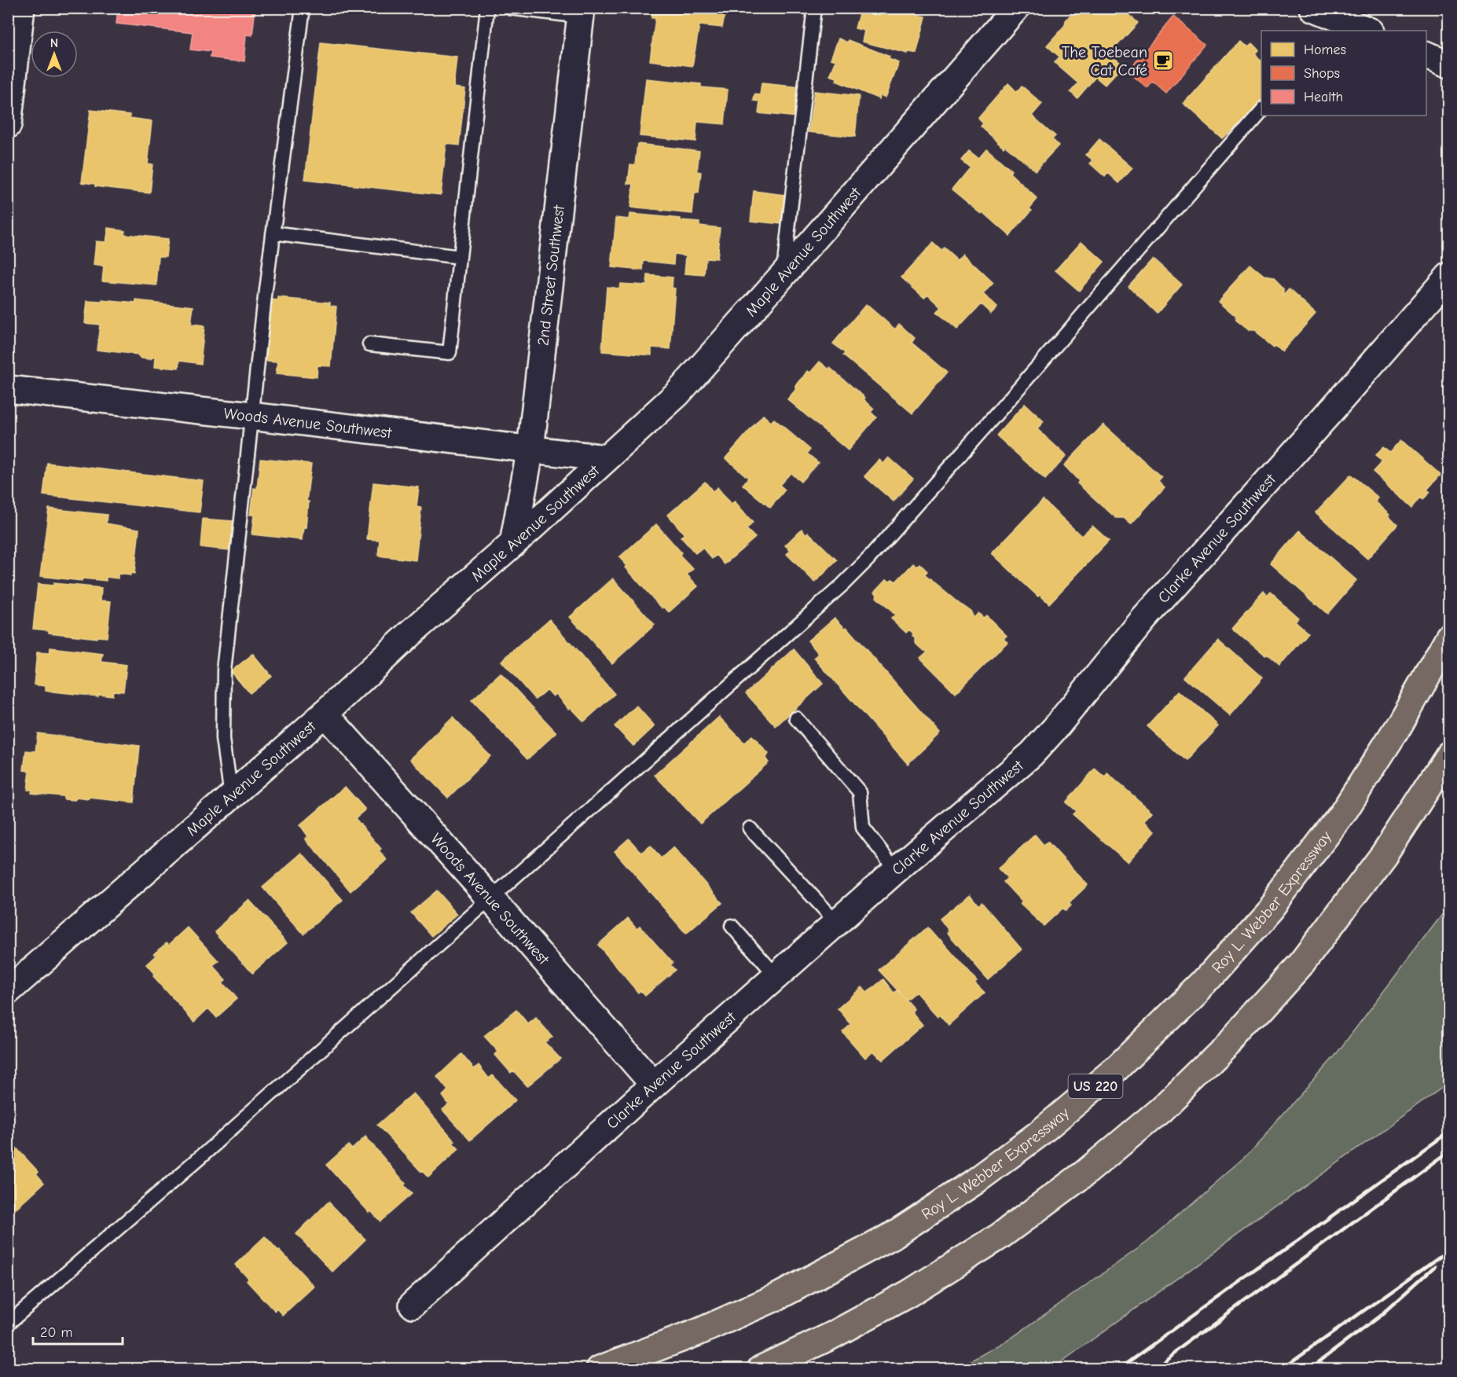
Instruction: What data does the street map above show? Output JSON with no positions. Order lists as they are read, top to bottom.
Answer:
{
  "streets": {
    "highway": ["Roy L. Webber Expressway", "US 220"],
    "street": [
      "Maple Avenue Southwest",
      "2nd Street Southwest",
      "Woods Avenue Southwest",
      "Clarke Avenue Southwest"
    ]
  },
  "crossings": [
    ["Maple Avenue Southwest", "2nd Street Southwest"],
    ["Maple Avenue Southwest", "Woods Avenue Southwest"],
    ["2nd Street Southwest", "Woods Avenue Southwest"],
    ["Woods Avenue Southwest", "Clarke Avenue Southwest"]
  ],
  "places": {
    "cafe": ["The Toebean Cat Café"]
  },
  "legend": ["Homes", "Shops", "Health"],
  "scale_bar": "20 m",
  "north": "top"
}
